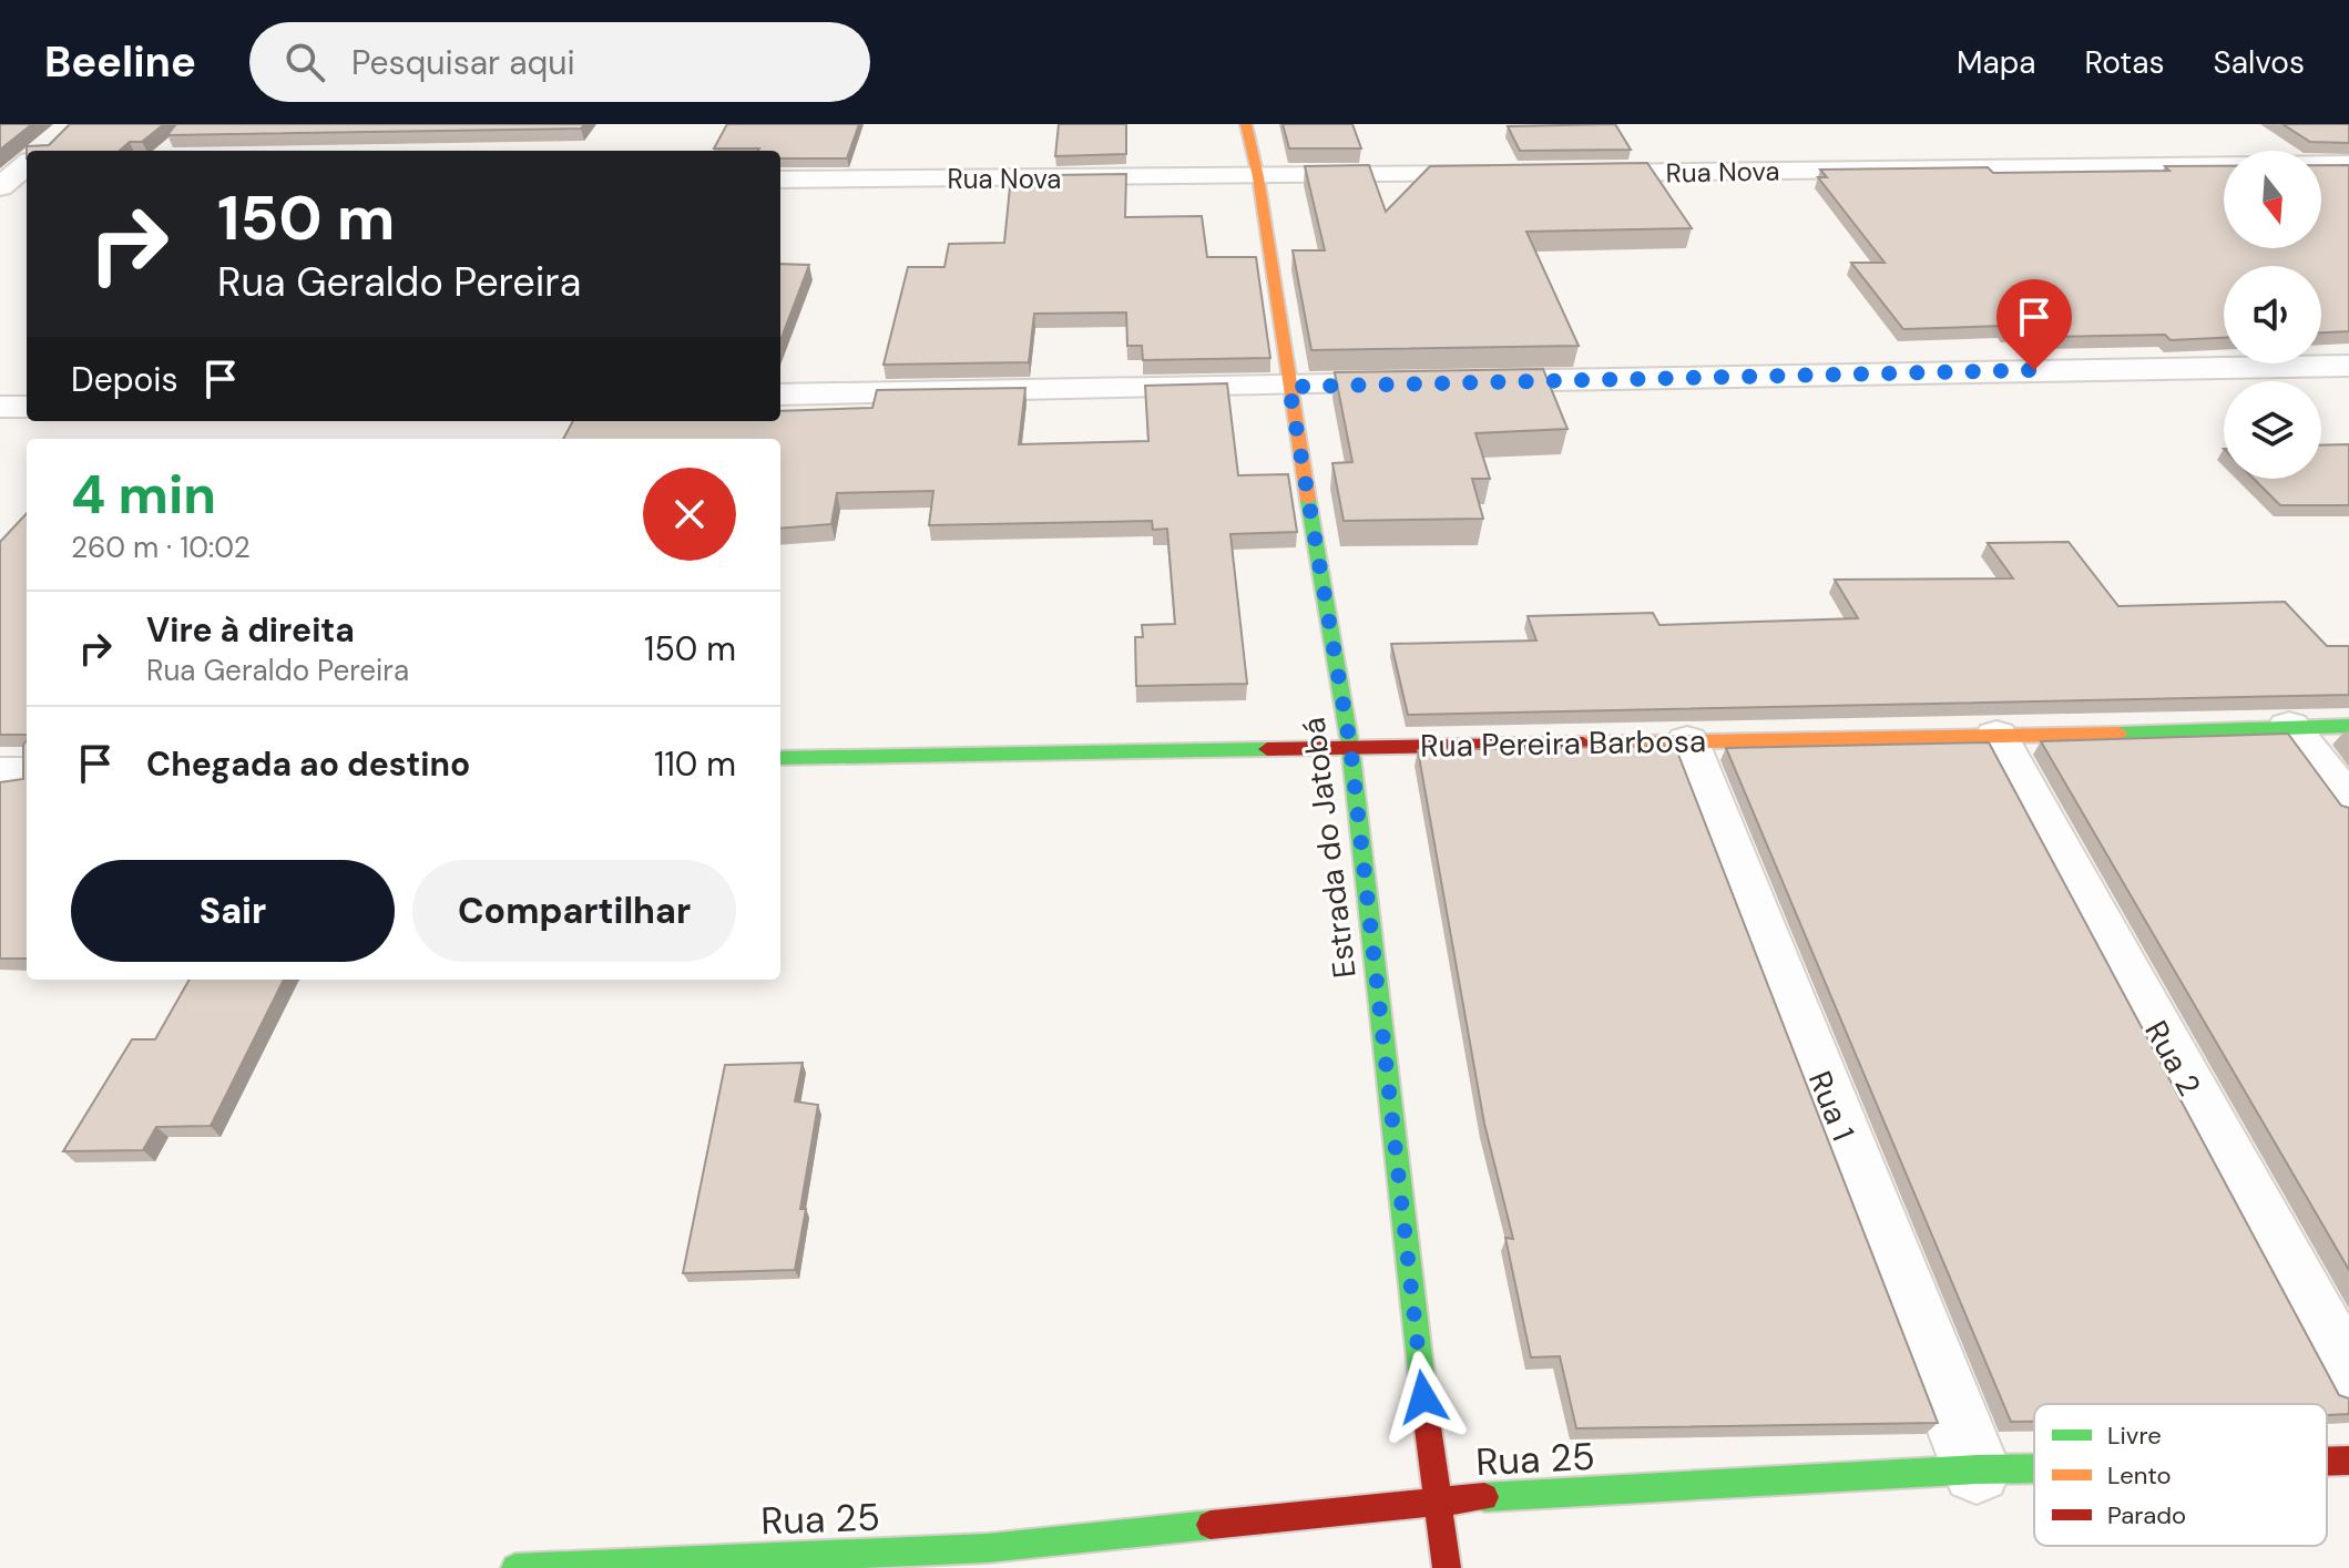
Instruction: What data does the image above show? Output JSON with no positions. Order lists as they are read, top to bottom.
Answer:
{
  "streets": {
    "street": [
      "Rua Nova",
      "Rua Pereira Barbosa",
      "Estrada do Jatobá",
      "Rua 2",
      "Rua 1",
      "Rua 25"
    ]
  },
  "crossings": [
    ["Rua Nova", "Estrada do Jatobá"],
    ["Rua Pereira Barbosa", "Estrada do Jatobá"],
    ["Rua Pereira Barbosa", "Rua 2"],
    ["Rua Pereira Barbosa", "Rua 1"],
    ["Estrada do Jatobá", "Rua 25"],
    ["Rua 1", "Rua 25"]
  ],
  "legend": ["Livre", "Lento", "Parado"],
  "north": "bottom",
  "page": {
    "header": "Beeline",
    "search": "Pesquisar aqui",
    "nav": ["Mapa", "Rotas", "Salvos"],
    "turn": ["150 m", "Rua Geraldo Pereira"],
    "then": "Depois",
    "heading": ["4 min", "260 m · 10:02"],
    "list": [
      {
        "name": "Vire à direita",
        "note": "Rua Geraldo Pereira",
        "value": "150 m"
      },
      {
        "name": "Chegada ao destino",
        "value": "110 m"
      }
    ],
    "buttons": ["Sair", "Compartilhar"]
  }
}
